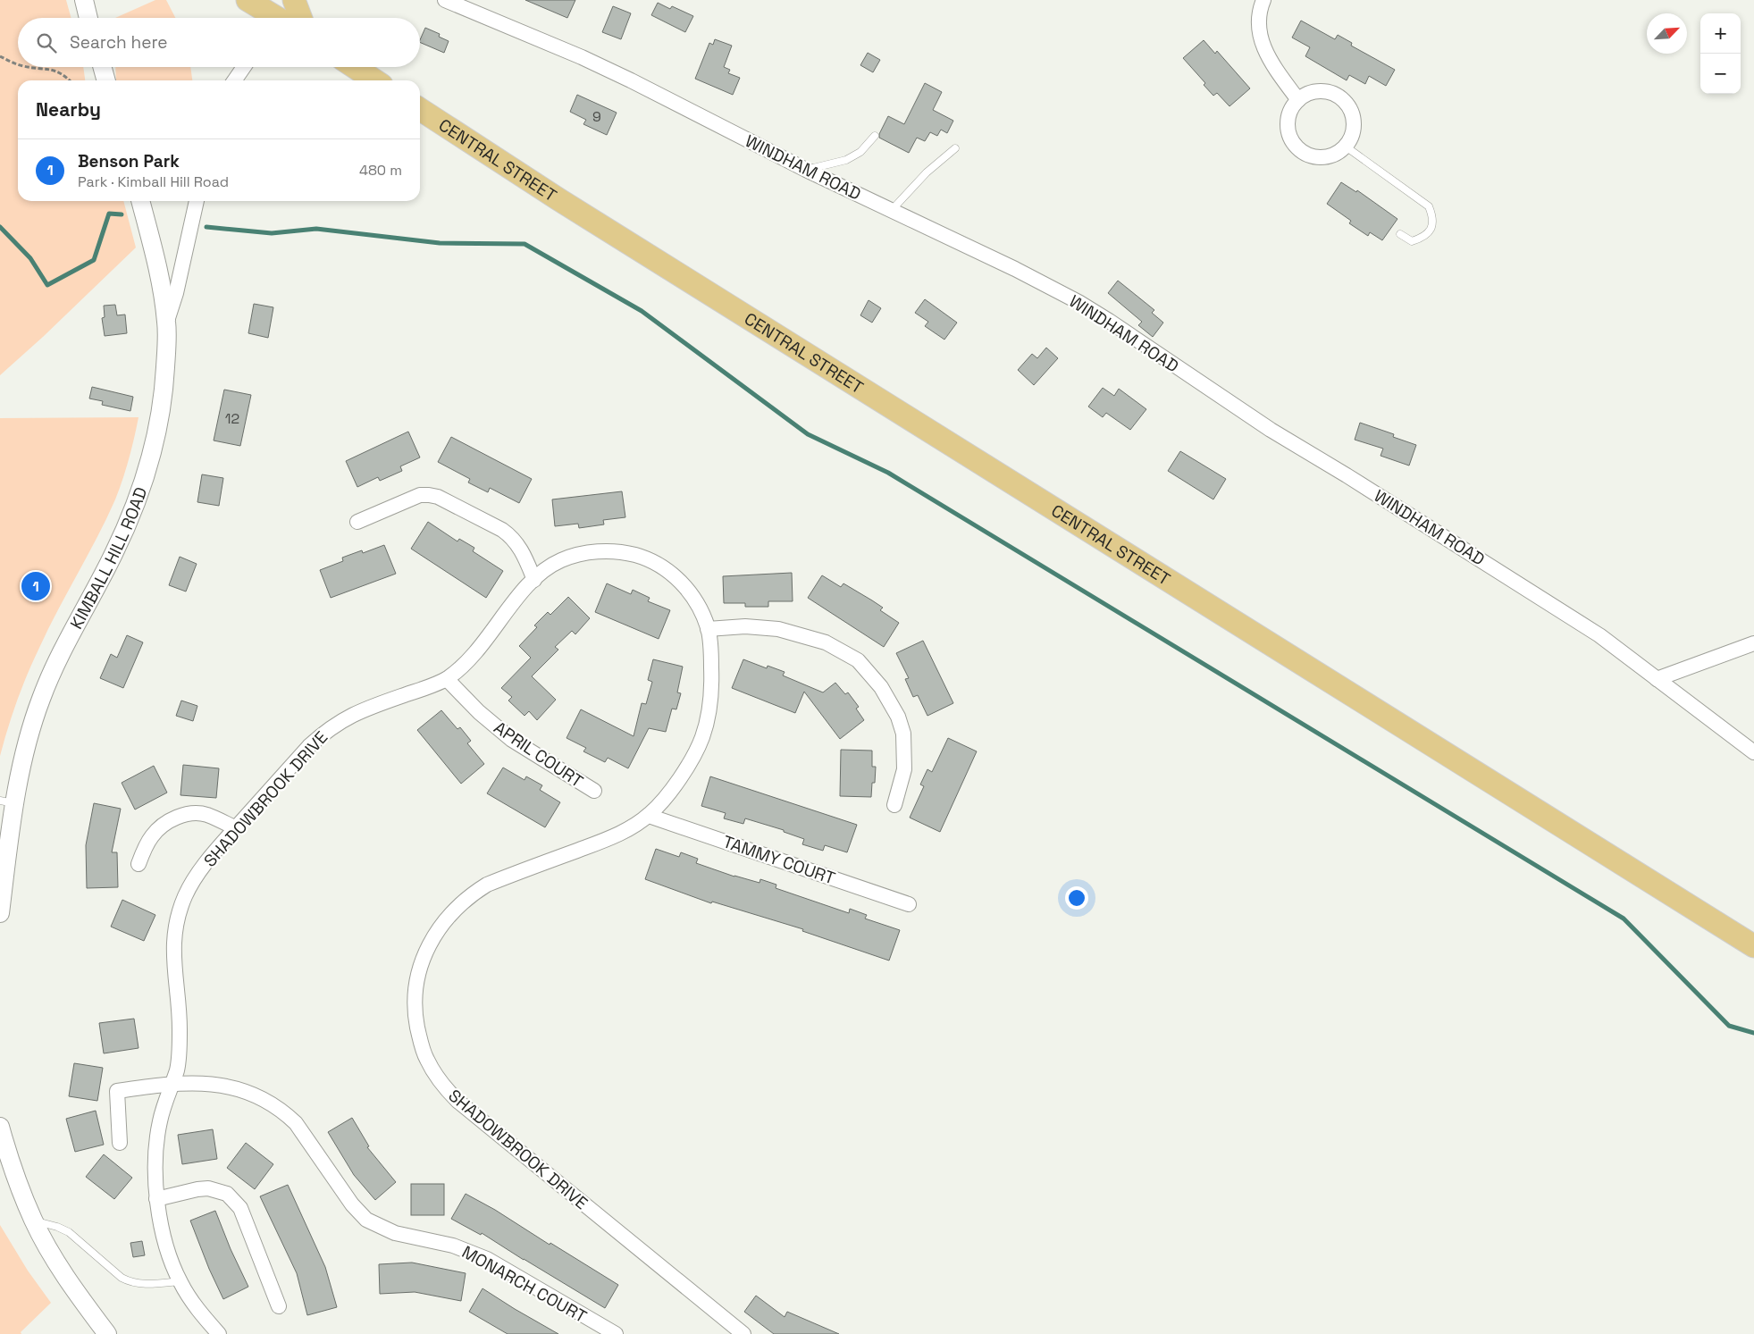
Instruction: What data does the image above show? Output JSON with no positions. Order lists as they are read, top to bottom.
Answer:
{
  "streets": {
    "main road": ["CENTRAL STREET"],
    "street": [
      "WINDHAM ROAD",
      "KIMBALL HILL ROAD",
      "APRIL COURT",
      "SHADOWBROOK DRIVE",
      "TAMMY COURT",
      "MONARCH COURT"
    ]
  },
  "crossings": [
    ["APRIL COURT", "SHADOWBROOK DRIVE"],
    ["SHADOWBROOK DRIVE", "TAMMY COURT"],
    ["SHADOWBROOK DRIVE", "MONARCH COURT"]
  ],
  "house_numbers": ["9", "12"],
  "north": "top right",
  "page": {
    "map_buttons": ["+", "−"],
    "search": "Search here",
    "heading": "Nearby",
    "list": [
      {
        "mark": "1",
        "name": "Benson Park",
        "note": "Park · Kimball Hill Road",
        "value": "480 m"
      }
    ],
    "pins": "1"
  }
}
